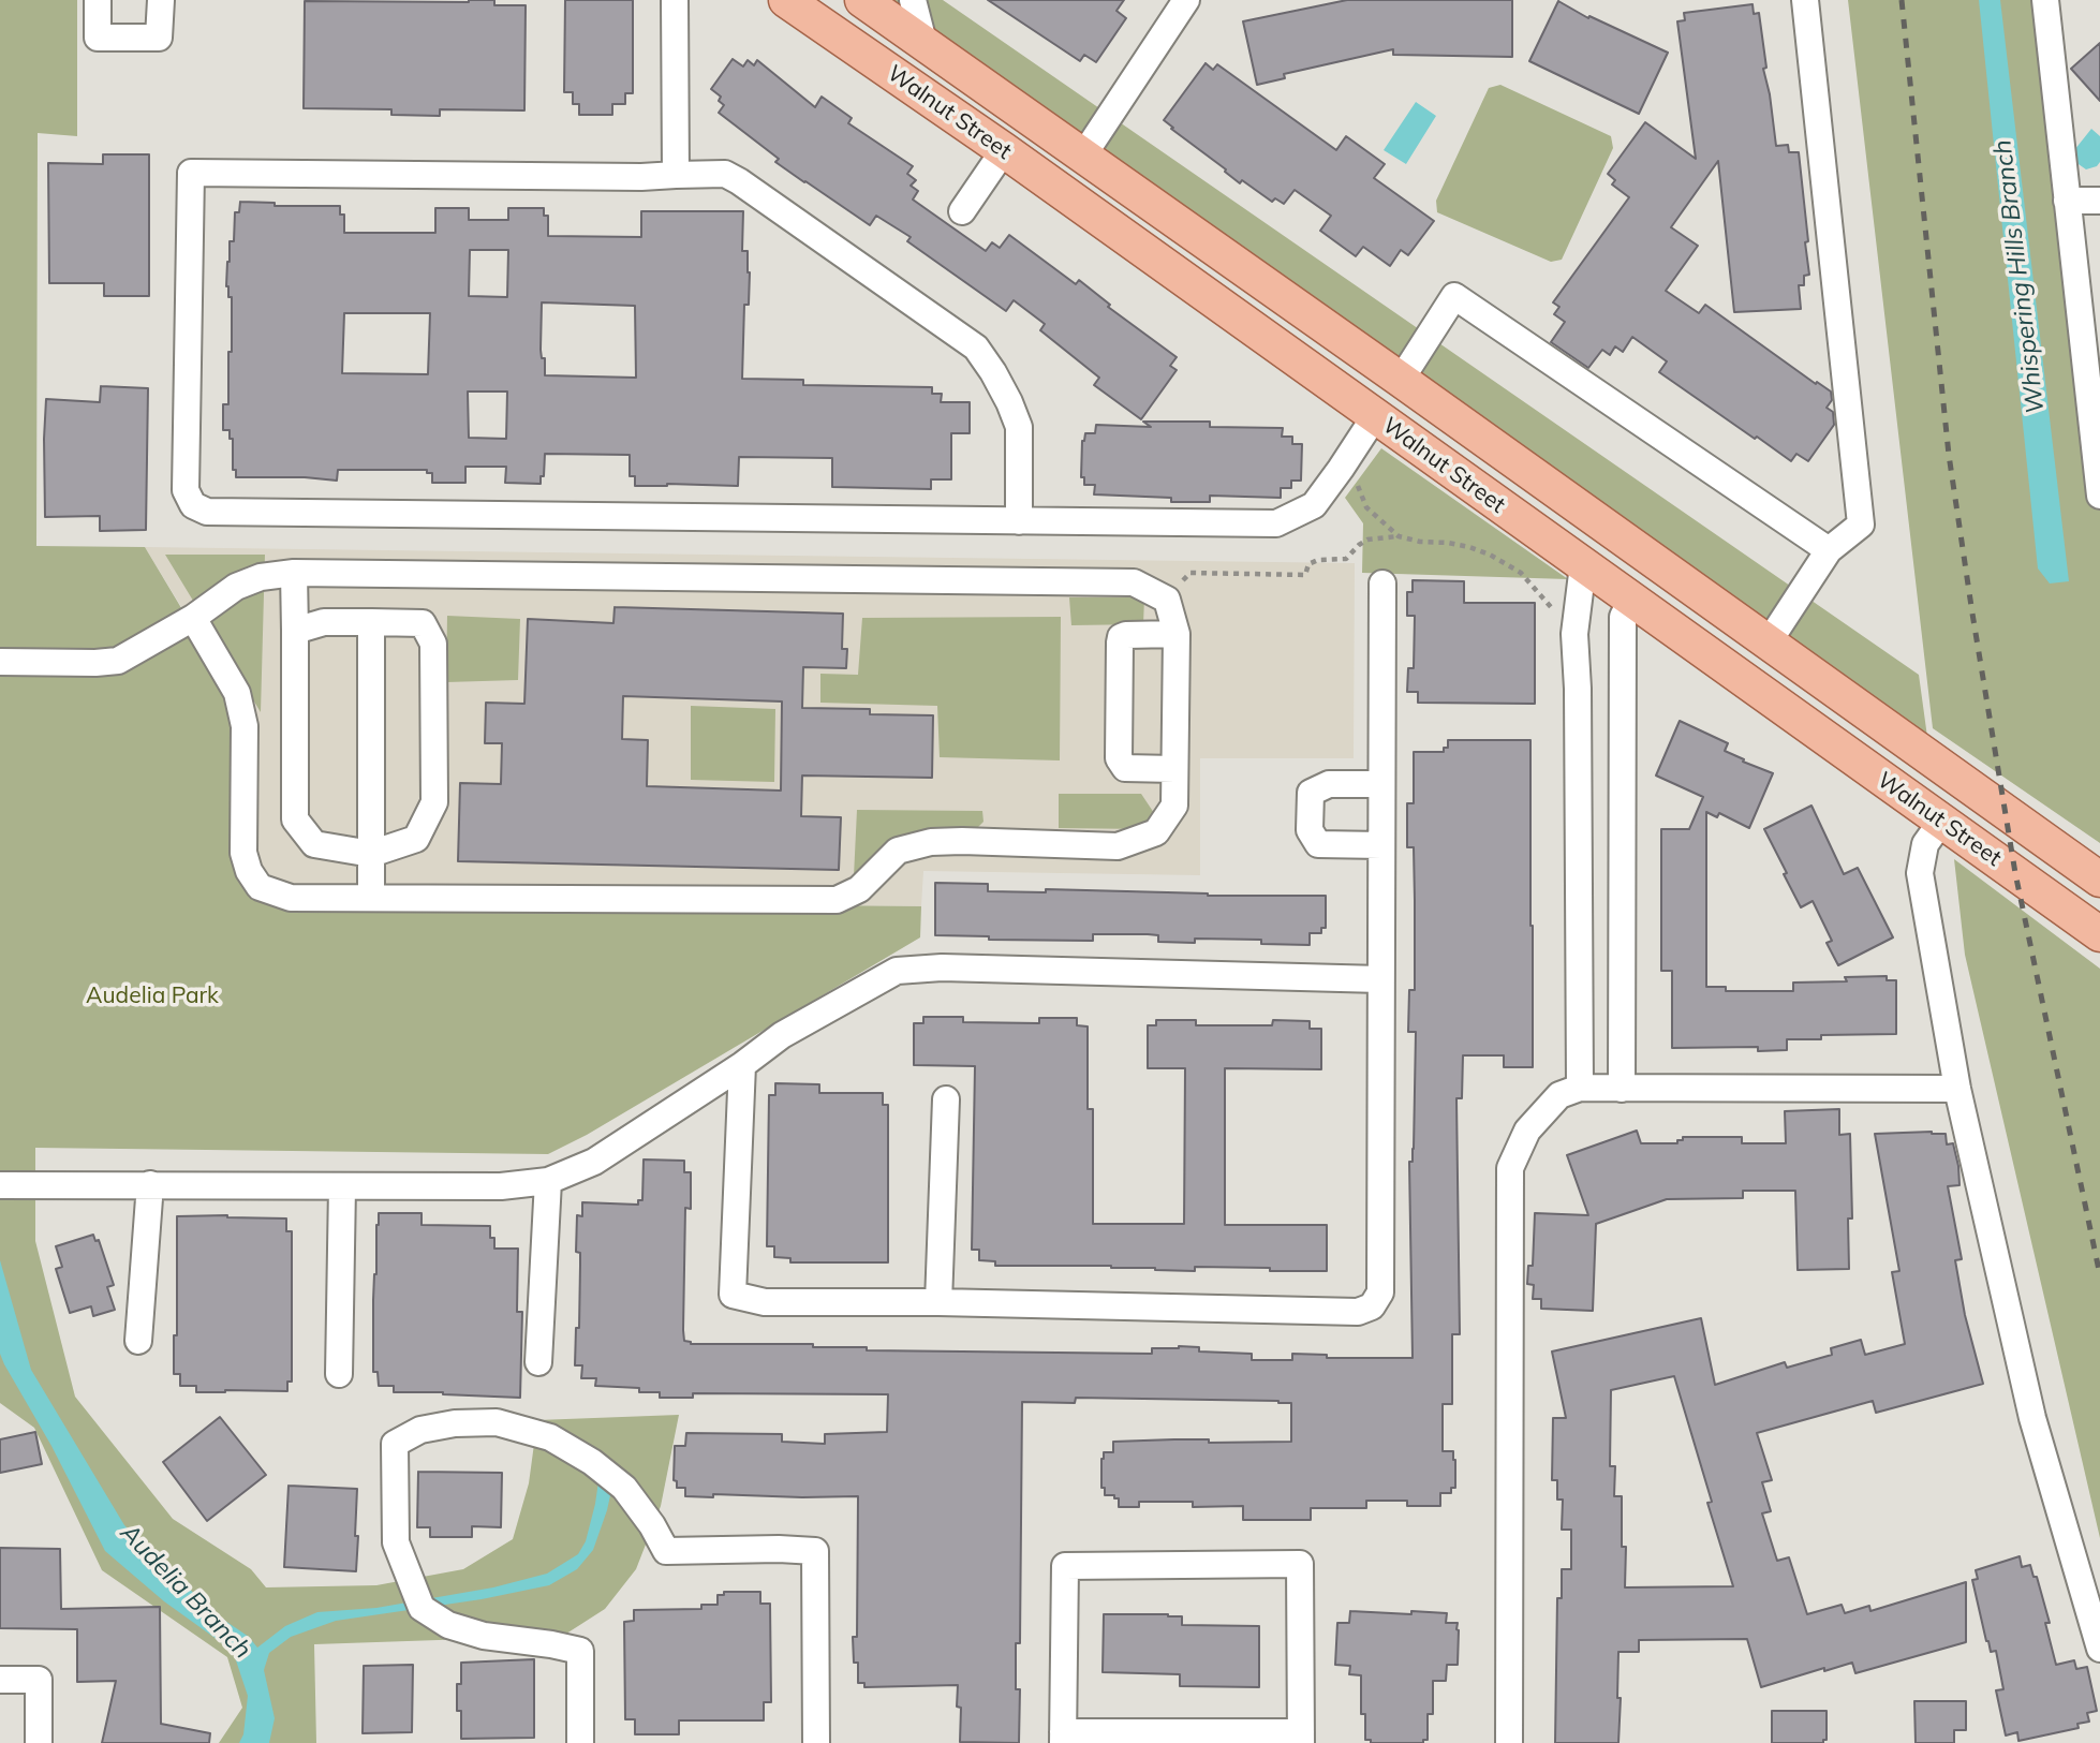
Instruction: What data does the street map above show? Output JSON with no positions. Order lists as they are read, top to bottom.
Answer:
{
  "streets": {
    "main road": ["Walnut Street"]
  },
  "water": ["Whispering Hills Branch", "Audelia Branch"],
  "parks": ["Audelia Park"]
}
